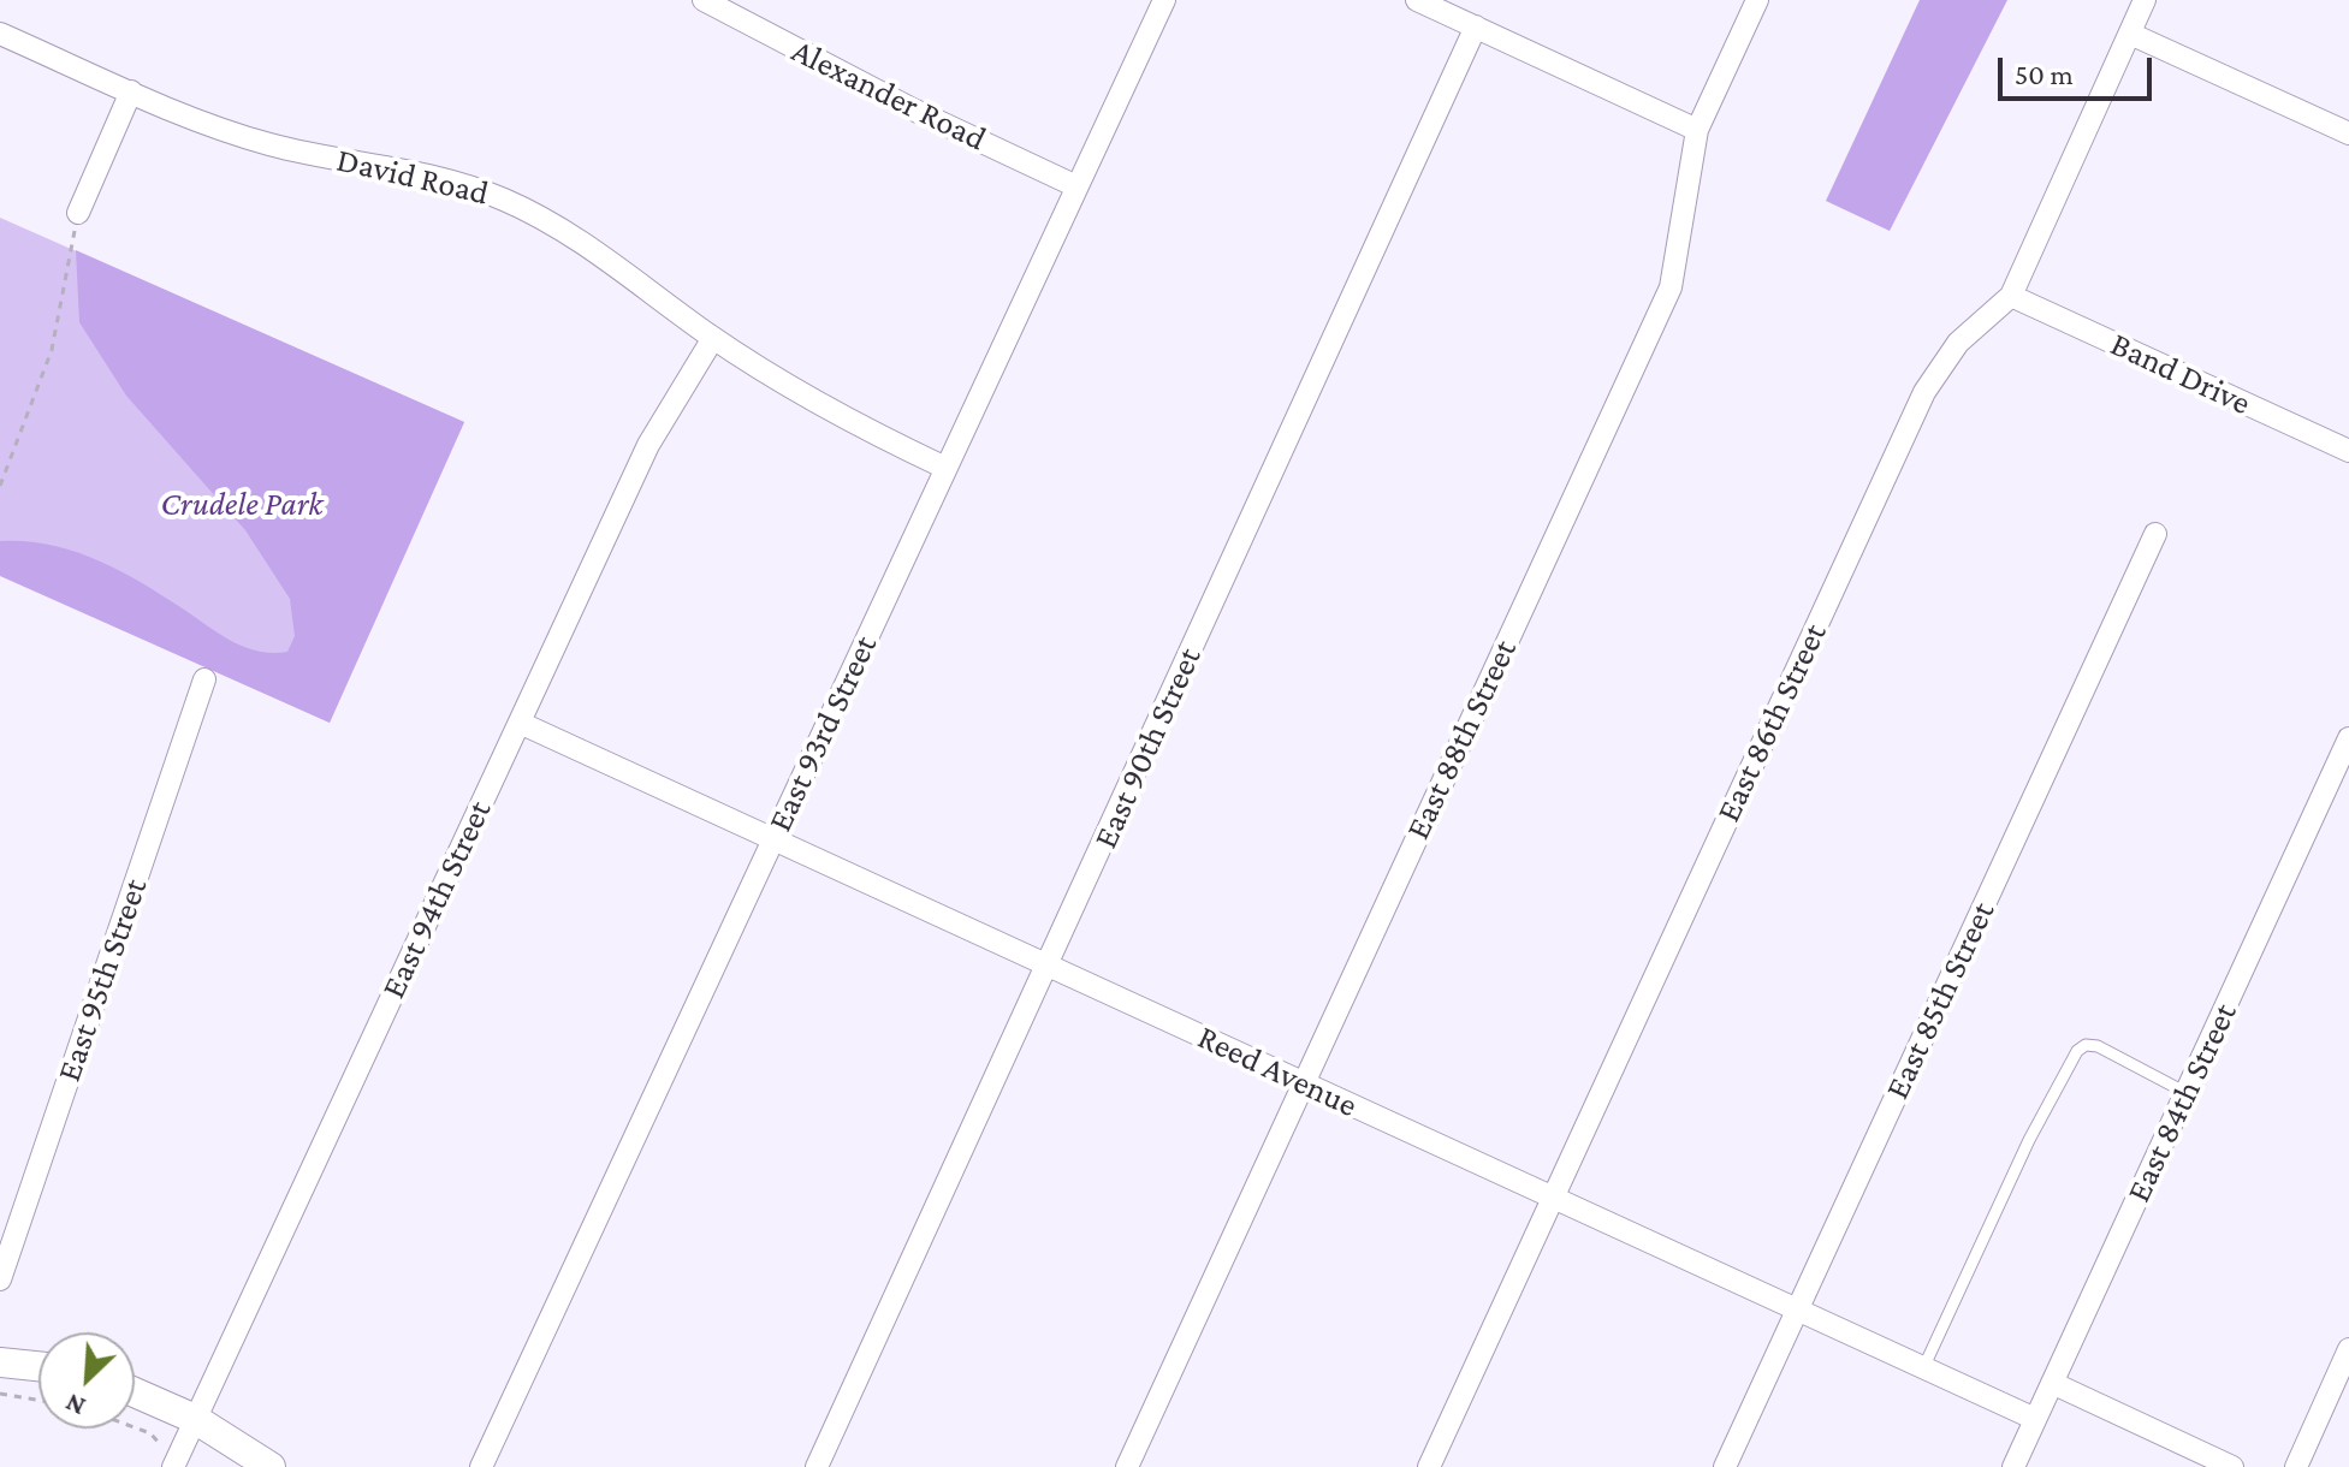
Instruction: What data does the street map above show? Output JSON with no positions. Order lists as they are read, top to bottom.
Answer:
{
  "streets": {
    "street": [
      "Alexander Road",
      "David Road",
      "Band Drive",
      "East 86th Street",
      "East 93rd Street",
      "East 88th Street",
      "East 90th Street",
      "East 94th Street",
      "East 95th Street",
      "East 85th Street",
      "Reed Avenue",
      "East 84th Street"
    ]
  },
  "crossings": [
    ["Alexander Road", "East 93rd Street"],
    ["David Road", "East 93rd Street"],
    ["David Road", "East 94th Street"],
    ["Band Drive", "East 86th Street"],
    ["East 86th Street", "Reed Avenue"],
    ["East 93rd Street", "Reed Avenue"],
    ["East 88th Street", "Reed Avenue"],
    ["East 90th Street", "Reed Avenue"],
    ["East 94th Street", "Reed Avenue"],
    ["East 85th Street", "Reed Avenue"],
    ["Reed Avenue", "East 84th Street"]
  ],
  "parks": ["Crudele Park"],
  "scale_bar": "50 m",
  "north": "bottom left"
}
